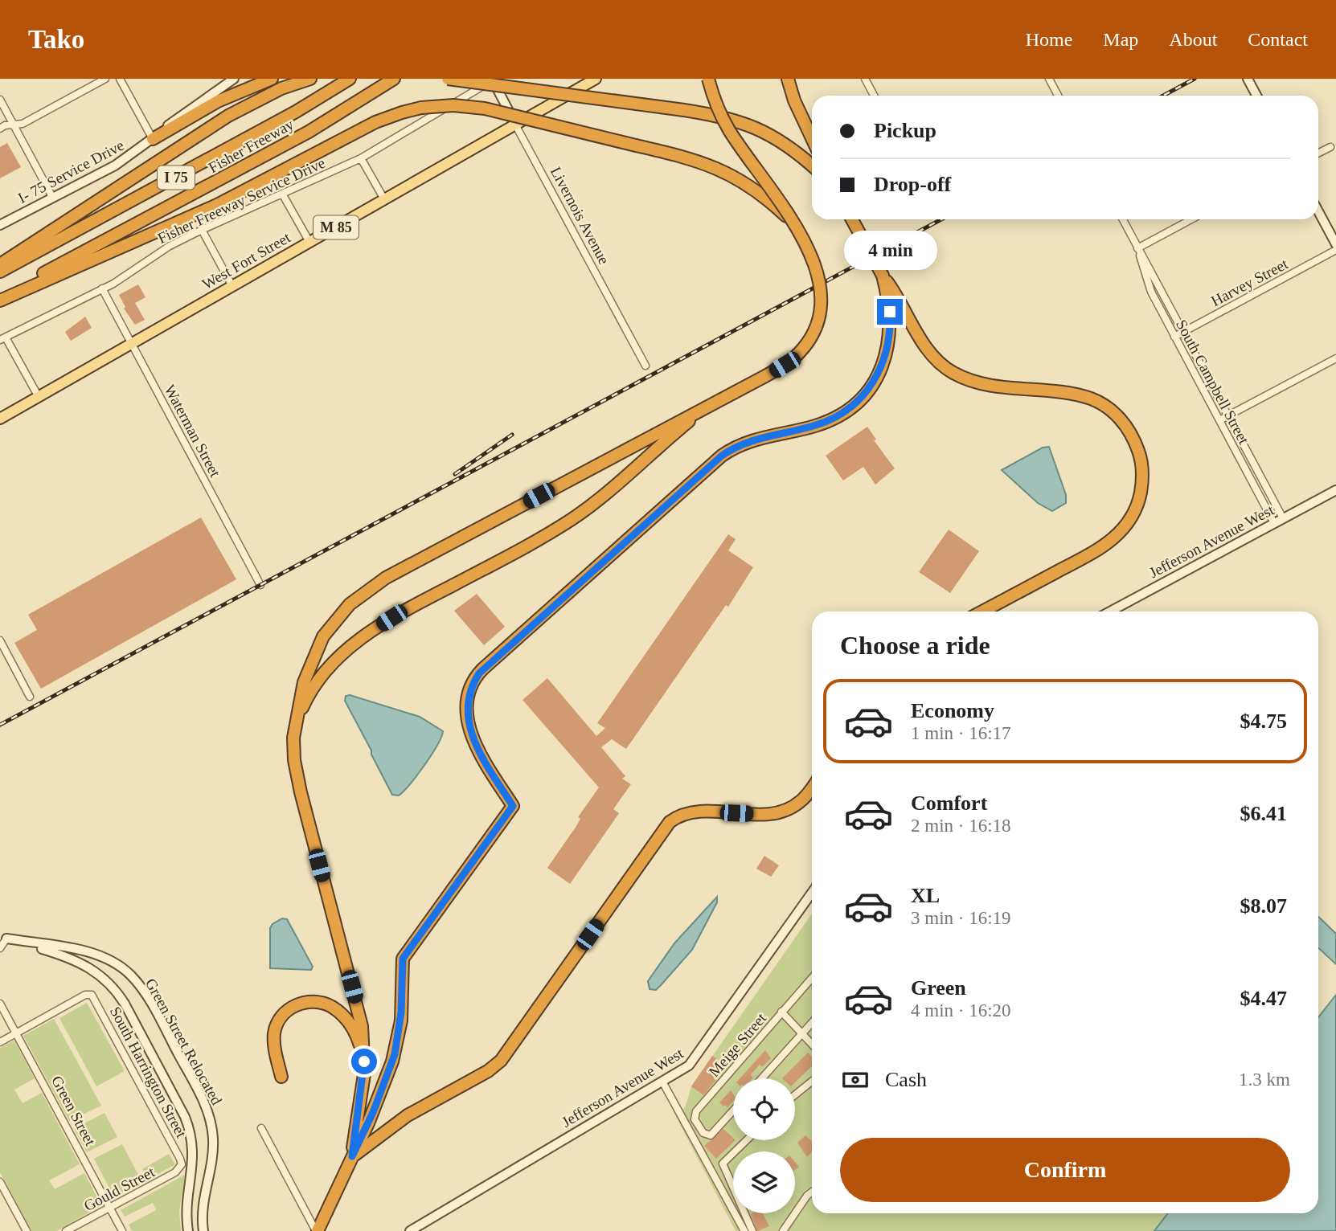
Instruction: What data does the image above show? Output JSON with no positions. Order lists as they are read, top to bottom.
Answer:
{
  "streets": {
    "highway": ["Fisher Freeway", "I 75"],
    "main road": [
      "I- 75 Service Drive",
      "Livernois Avenue",
      "M 85",
      "West Fort Street",
      "Jefferson Avenue West",
      "Green Street Relocated"
    ],
    "street": [
      "Fisher Freeway Service Drive",
      "Harvey Street",
      "South Campbell Street",
      "Waterman Street",
      "Meige Street",
      "South Harrington Street",
      "Green Street",
      "Gould Street"
    ]
  },
  "crossings": [
    ["Fisher Freeway Service Drive", "Livernois Avenue"],
    ["Fisher Freeway Service Drive", "Waterman Street"],
    ["Livernois Avenue", "West Fort Street"],
    ["West Fort Street", "Waterman Street"],
    ["Harvey Street", "South Campbell Street"],
    ["South Campbell Street", "Jefferson Avenue West"],
    ["South Harrington Street", "Green Street"],
    ["South Harrington Street", "Gould Street"],
    ["Green Street", "Gould Street"]
  ],
  "page": {
    "header": "Tako",
    "nav": [
      "Home",
      "Map",
      "About",
      "Contact"
    ],
    "banner": ["Pickup", "Drop-off"],
    "bubble": "4 min",
    "heading": "Choose a ride",
    "list": [
      {
        "name": "Economy",
        "note": "1 min · 16:17",
        "value": "$4.75"
      },
      {
        "name": "Comfort",
        "note": "2 min · 16:18",
        "value": "$6.41"
      },
      {
        "name": "XL",
        "note": "3 min · 16:19",
        "value": "$8.07"
      },
      {
        "name": "Green",
        "note": "4 min · 16:20",
        "value": "$4.47"
      }
    ],
    "pay": ["Cash", "1.3 km"],
    "buttons": "Confirm"
  }
}
